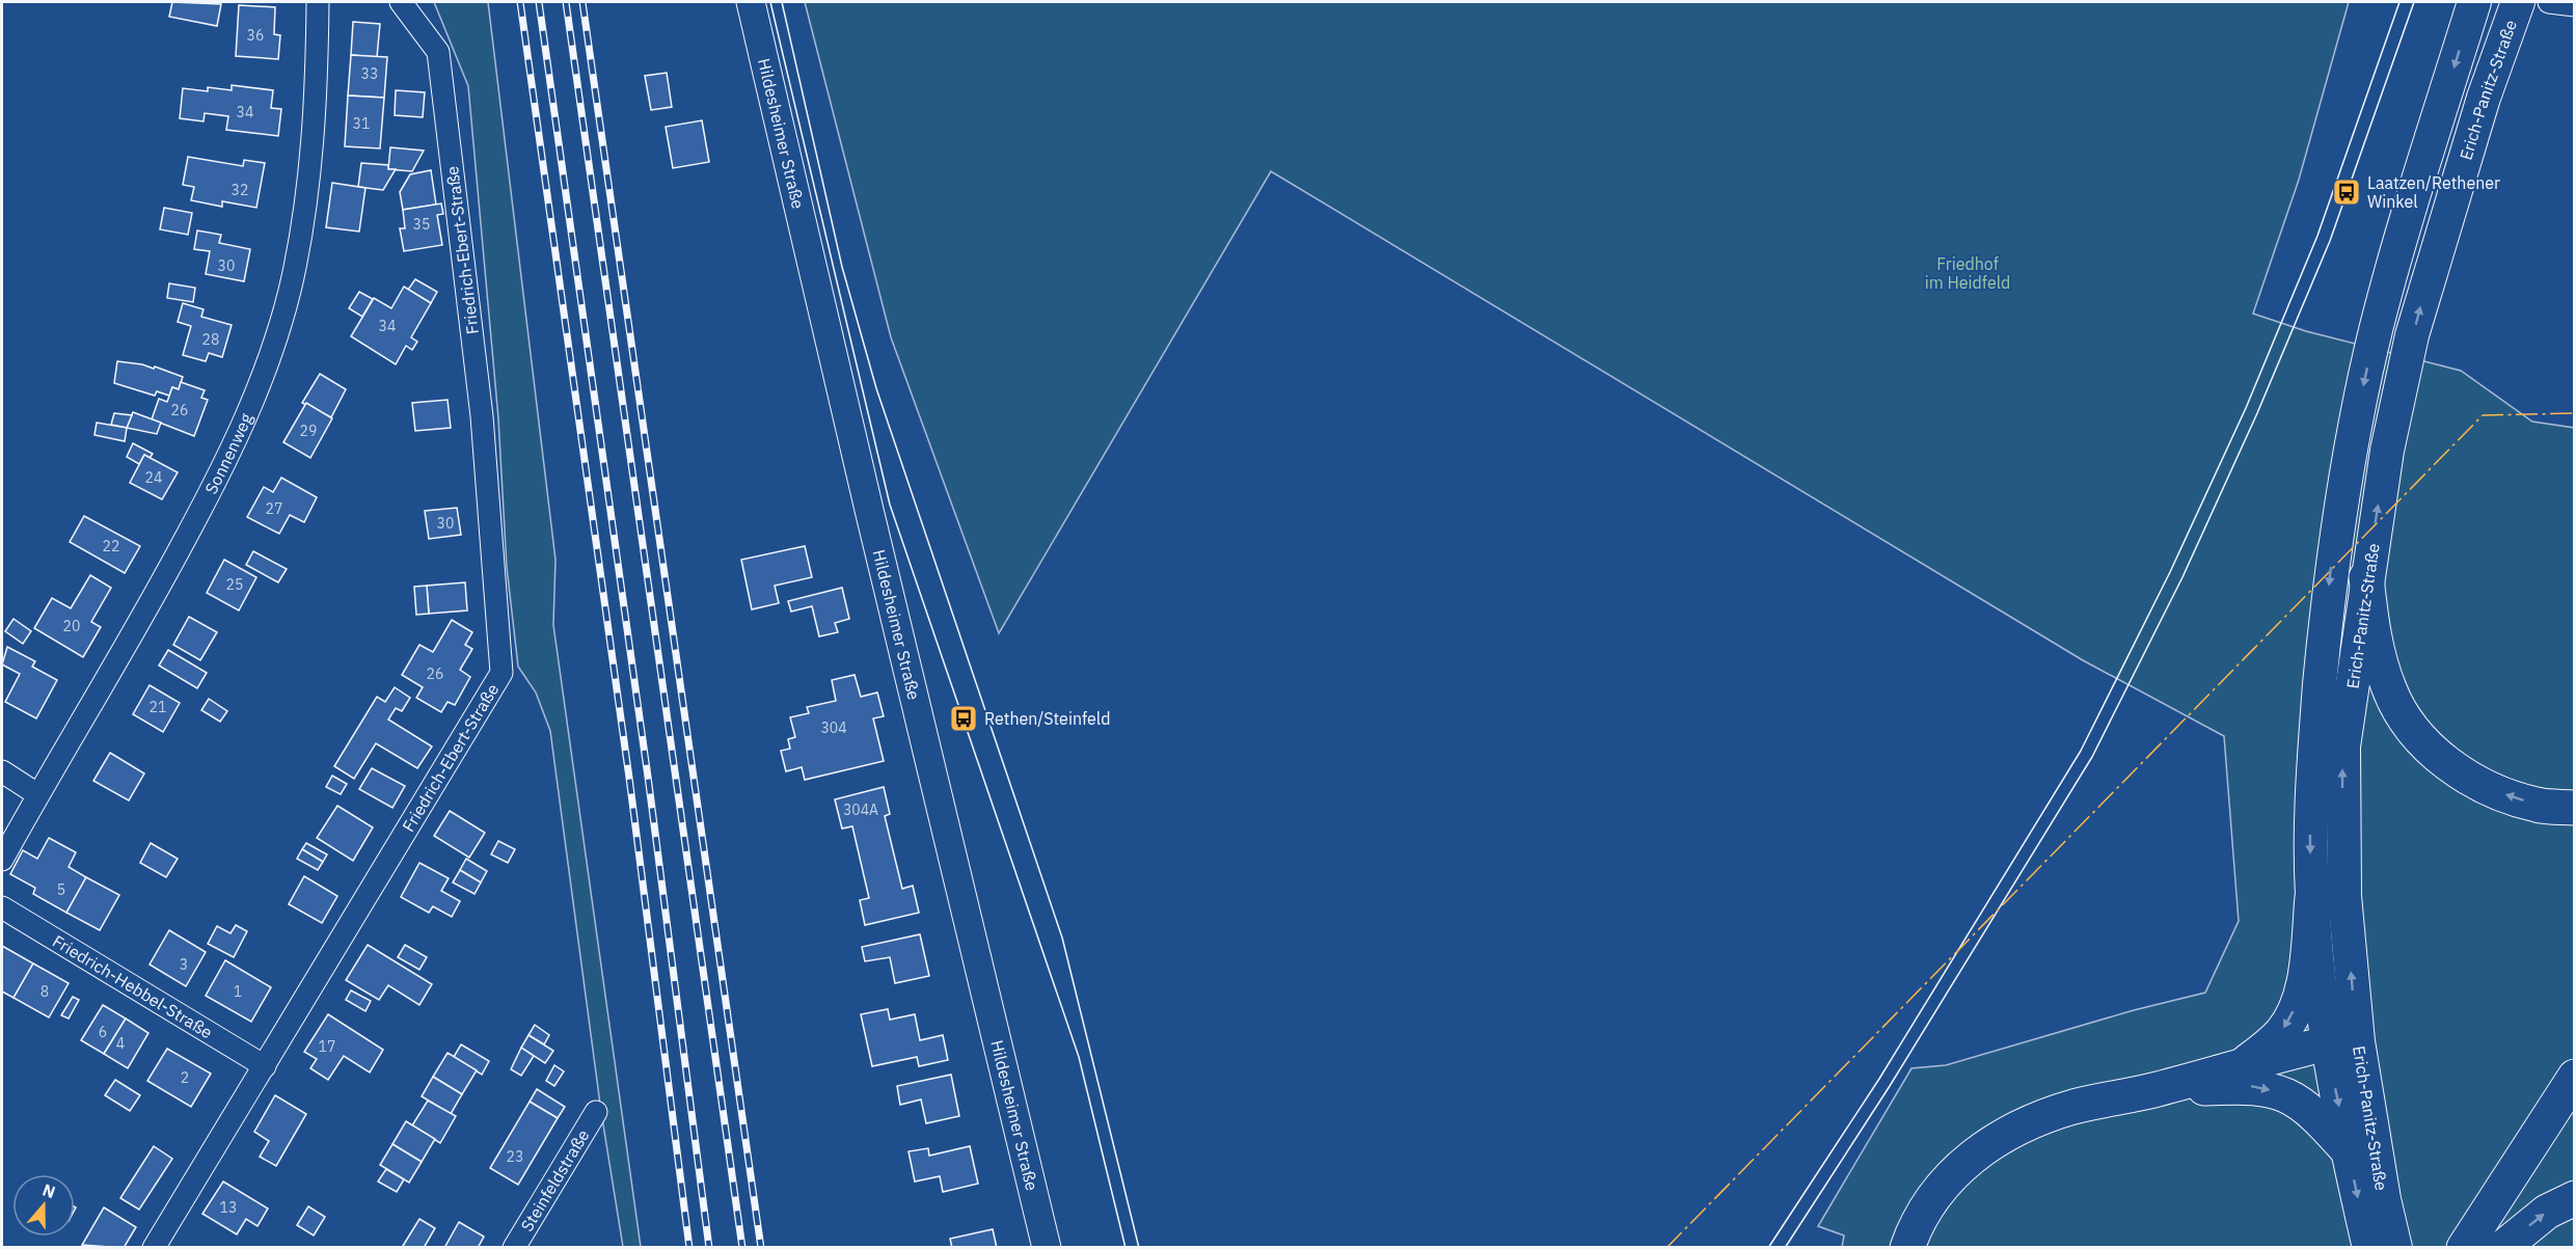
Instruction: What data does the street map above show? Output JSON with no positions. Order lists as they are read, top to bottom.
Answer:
{
  "streets": {
    "main road": ["Erich-Panitz-Straße"],
    "street": [
      "Hildesheimer Straße",
      "Friedrich-Ebert-Straße",
      "Sonnenweg",
      "Friedrich-Hebbel-Straße",
      "Steinfeldstraße"
    ]
  },
  "crossings": [
    ["Friedrich-Ebert-Straße", "Friedrich-Hebbel-Straße"]
  ],
  "parks": ["Friedhof im Heidfeld"],
  "places": {
    "bus stop": ["Laatzen/Rethener Winkel", "Rethen/Steinfeld"]
  },
  "house_numbers": [
    "36",
    "33",
    "34",
    "31",
    "32",
    "35",
    "30",
    "34",
    "28",
    "26",
    "29",
    "24",
    "27",
    "30",
    "22",
    "25",
    "20",
    "26",
    "21",
    "304",
    "304A",
    "5",
    "3",
    "8",
    "1",
    "6",
    "4",
    "17",
    "2",
    "23",
    "13"
  ],
  "north": "top"
}
